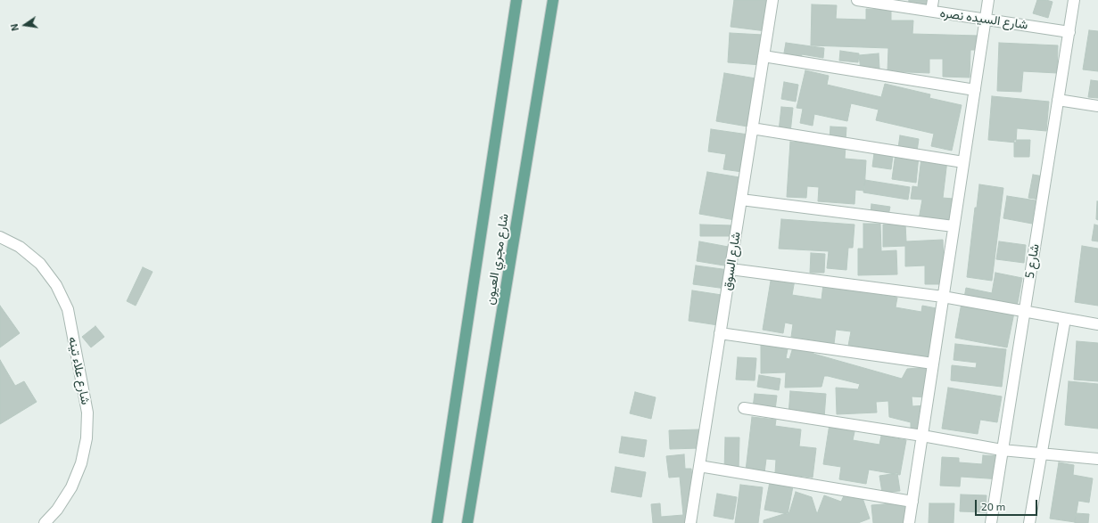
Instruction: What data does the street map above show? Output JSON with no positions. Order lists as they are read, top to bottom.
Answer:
{
  "streets": {
    "main road": ["شارع مجري العيون"],
    "street": [
      "شارع السيده نصره",
      "شارع السوق",
      "شارع 5",
      "شارع علاء تينه"
    ]
  },
  "crossings": [
    ["شارع السيده نصره", "شارع 5"]
  ],
  "scale_bar": "20 m",
  "north": "left"
}
